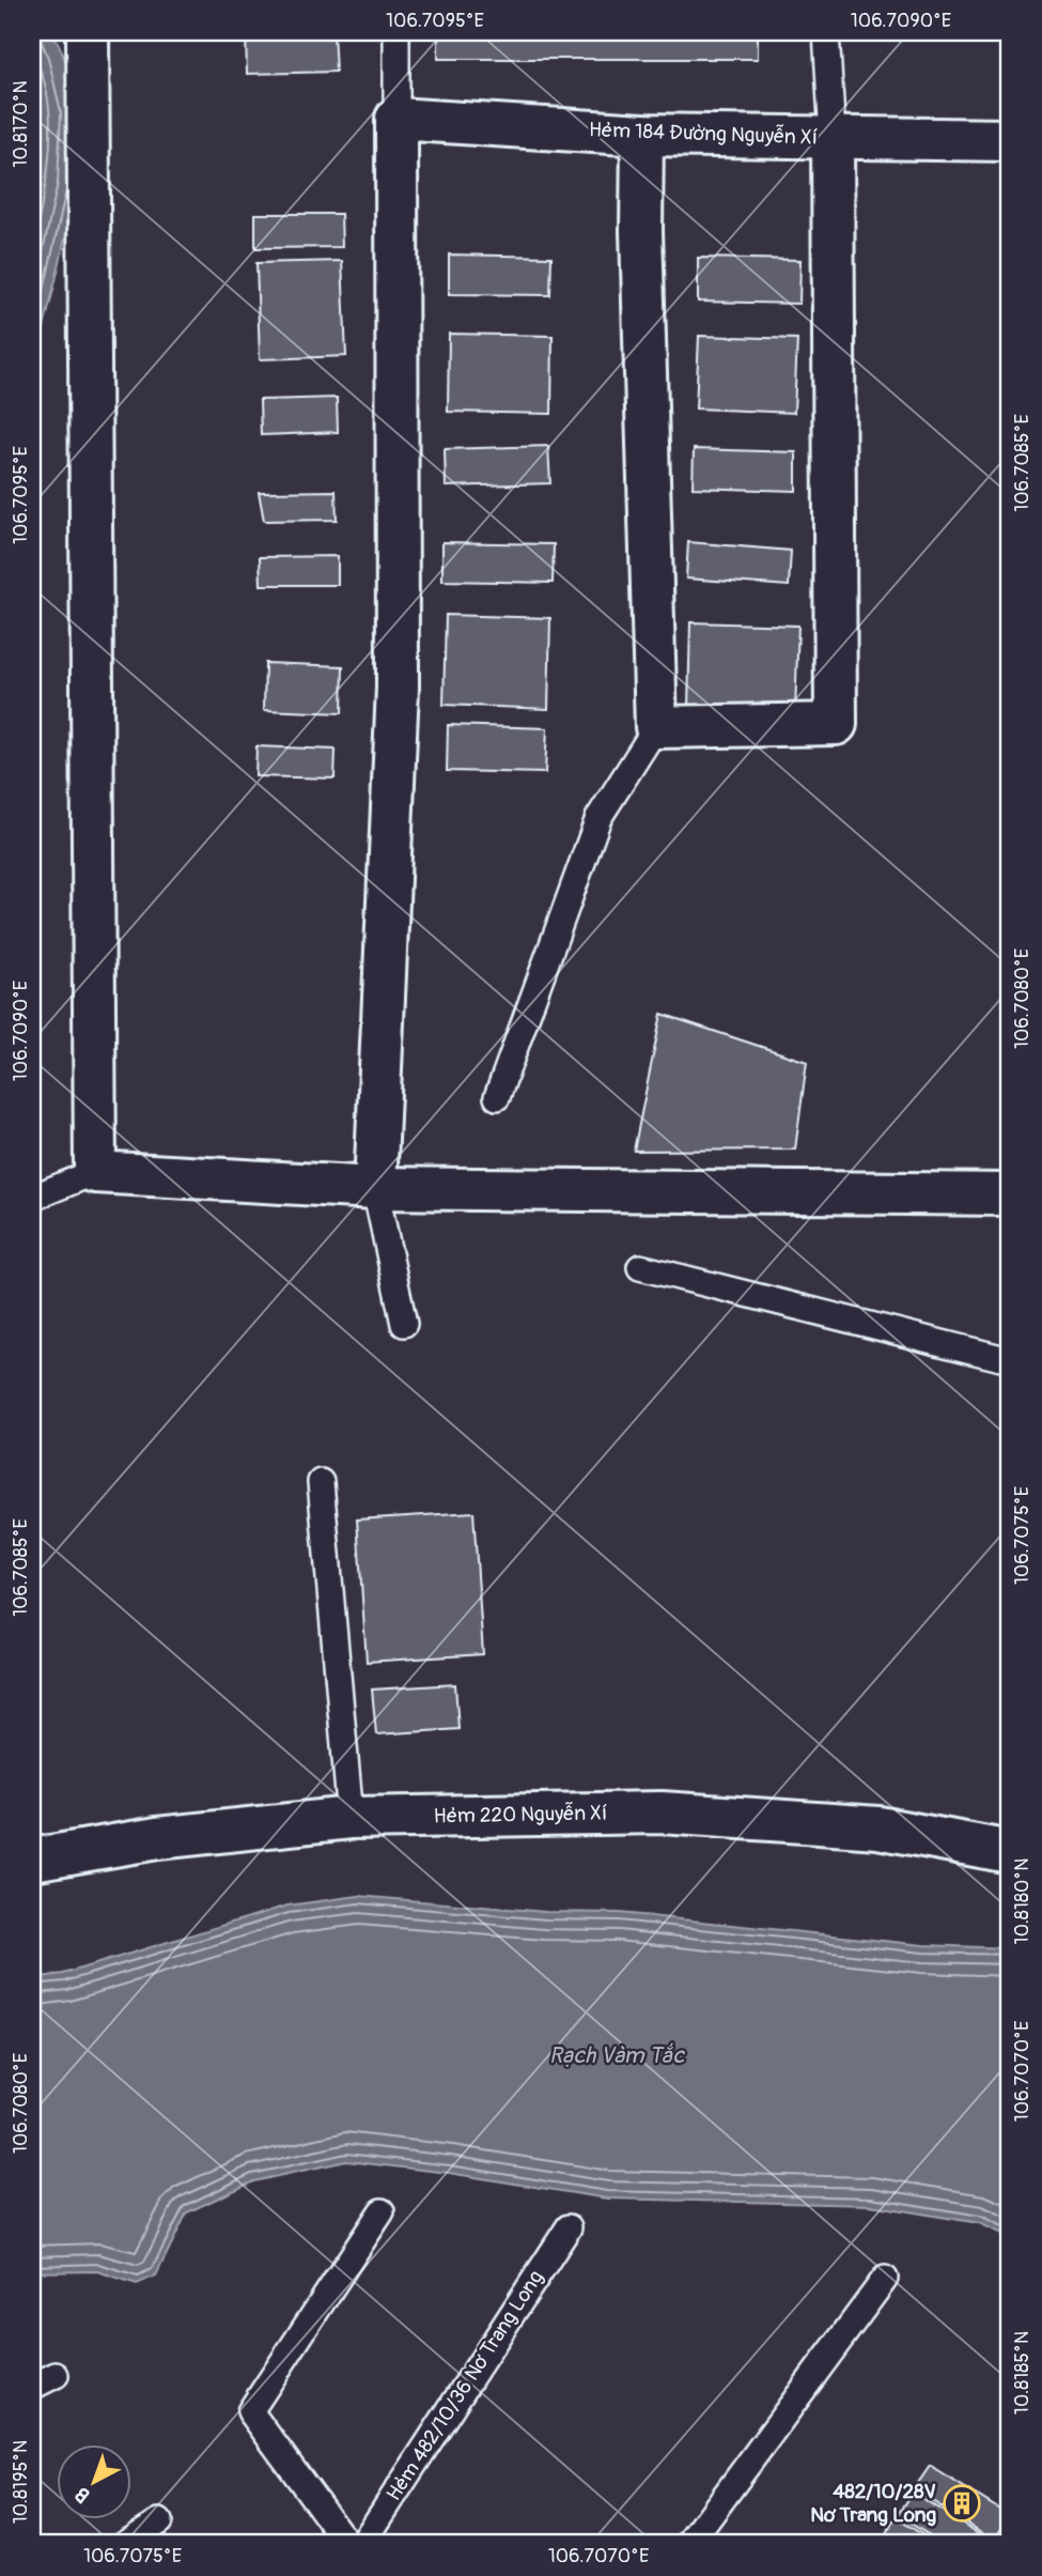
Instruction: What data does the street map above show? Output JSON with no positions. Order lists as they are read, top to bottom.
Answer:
{
  "streets": {
    "street": ["Hẻm 184 Đường Nguyễn Xí", "Hẻm 220 Nguyễn Xí"],
    "lane": ["Hẻm 482/10/36 Nơ Trang Long"]
  },
  "water": ["Rạch Vàm Tắc"],
  "places": {
    "building": ["482/10/28V Nơ Trang Long"]
  },
  "north": "bottom left",
  "coordinates": [
    "106.7095°E",
    "106.7090°E",
    "10.8170°N",
    "106.7085°E",
    "106.7080°E",
    "106.7075°E",
    "10.8180°N",
    "106.7070°E",
    "10.8185°N",
    "10.8195°N"
  ]
}
